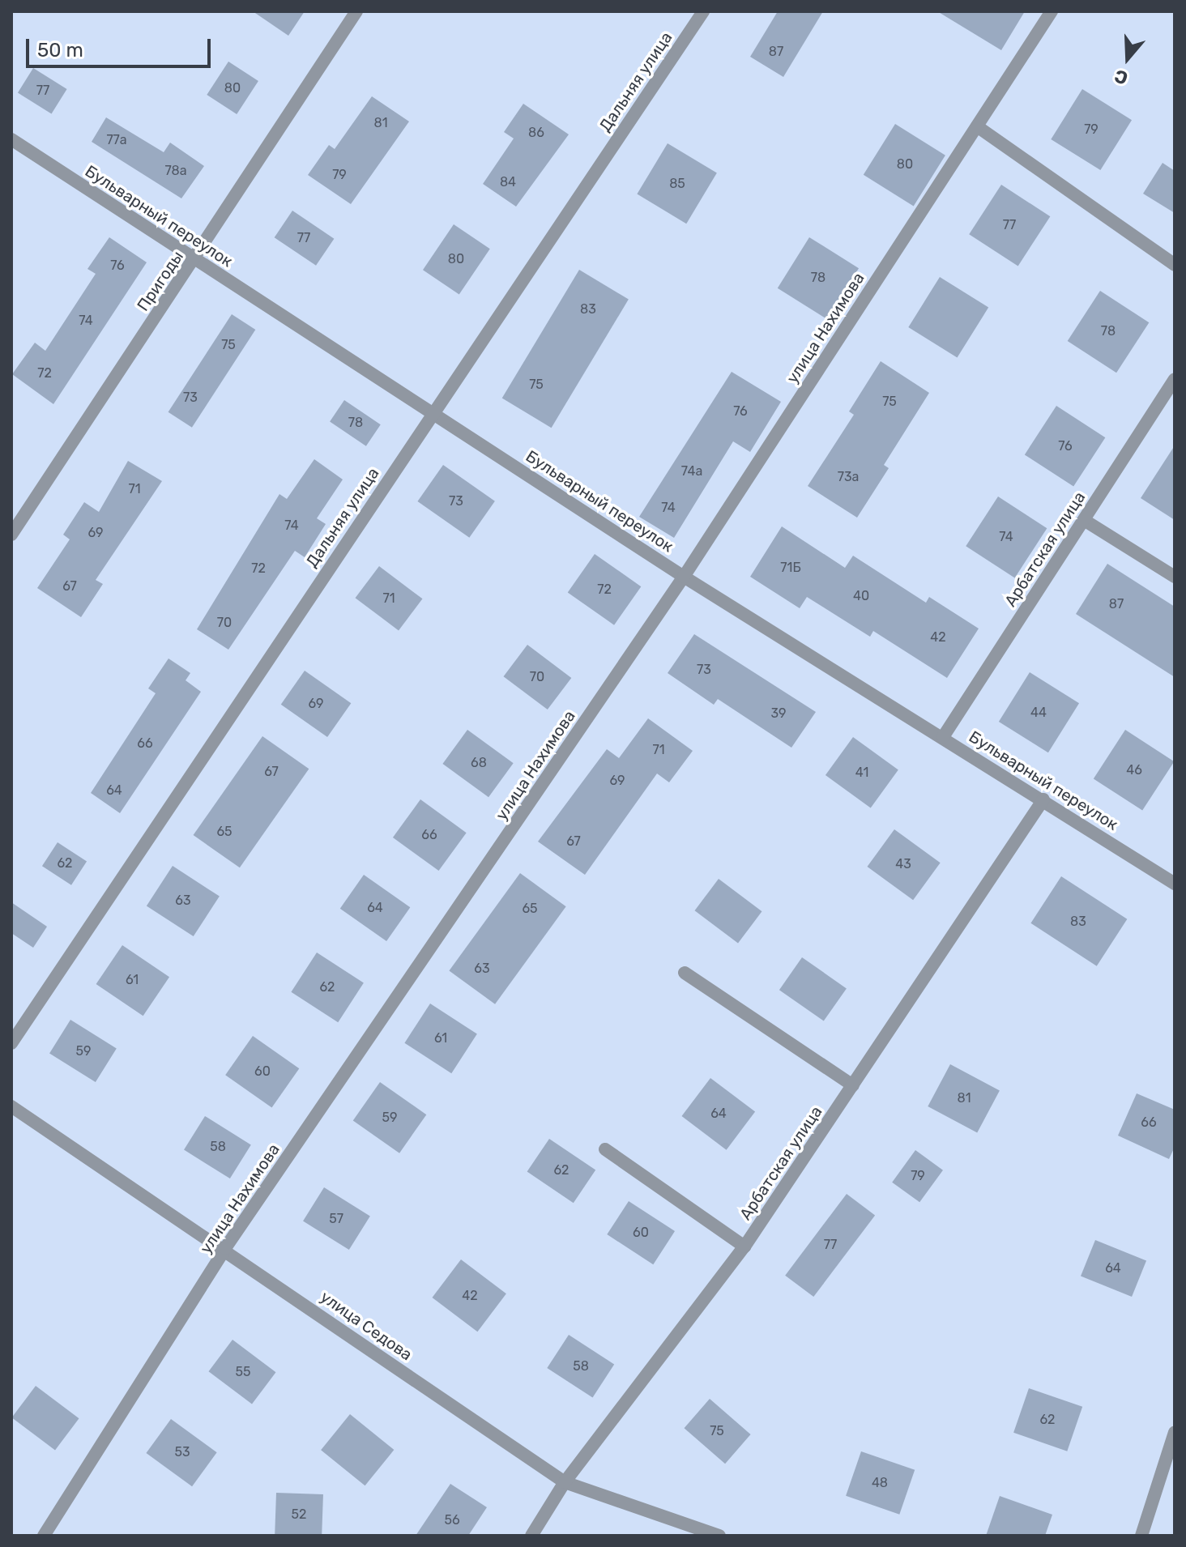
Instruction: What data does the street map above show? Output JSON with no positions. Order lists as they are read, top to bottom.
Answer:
{
  "streets": {
    "street": [
      "Дальняя улица",
      "Бульварный переулок",
      "Пригоды",
      "улица Нахимова",
      "Арбатская улица",
      "улица Седова"
    ]
  },
  "crossings": [
    ["Дальняя улица", "Бульварный переулок"],
    ["Бульварный переулок", "Пригоды"],
    ["Бульварный переулок", "улица Нахимова"],
    ["Бульварный переулок", "Арбатская улица"],
    ["улица Нахимова", "улица Седова"],
    ["Арбатская улица", "улица Седова"]
  ],
  "house_numbers": [
    "87",
    "80",
    "77",
    "81",
    "79",
    "86",
    "77а",
    "80",
    "78а",
    "79",
    "84",
    "85",
    "77",
    "77",
    "80",
    "76",
    "78",
    "83",
    "74",
    "78",
    "75",
    "72",
    "75",
    "73",
    "75",
    "76",
    "78",
    "76",
    "74а",
    "73а",
    "71",
    "73",
    "74",
    "74",
    "69",
    "74",
    "71Б",
    "72",
    "67",
    "72",
    "40",
    "71",
    "87",
    "70",
    "42",
    "73",
    "70",
    "69",
    "44",
    "39",
    "66",
    "71",
    "68",
    "46",
    "67",
    "41",
    "69",
    "64",
    "65",
    "66",
    "67",
    "62",
    "43",
    "63",
    "64",
    "65",
    "83",
    "63",
    "61",
    "62",
    "61",
    "59",
    "60",
    "81",
    "64",
    "59",
    "66",
    "58",
    "62",
    "79",
    "57",
    "60",
    "77",
    "64",
    "42",
    "58",
    "55",
    "62",
    "75",
    "53",
    "48",
    "52",
    "56"
  ],
  "scale_bar": "50 m",
  "north": "bottom"
}
